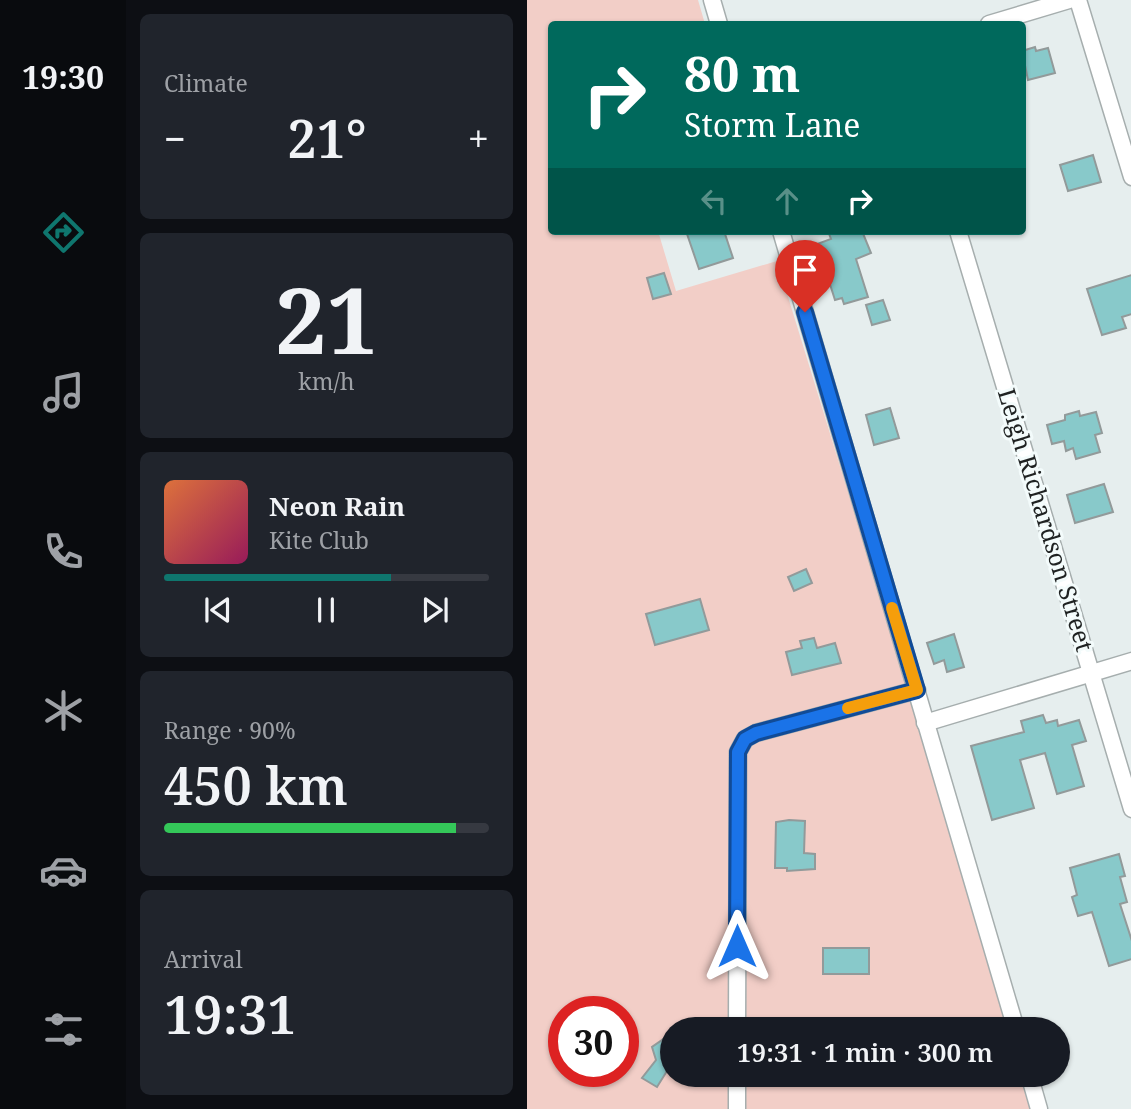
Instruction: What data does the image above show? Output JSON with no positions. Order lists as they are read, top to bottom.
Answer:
{
  "streets": {
    "street": ["Leigh Richardson Street"]
  },
  "page": {
    "tabs": "19:30",
    "tile": [
      "Climate",
      ["21", "km/h"],
      ["Range · 90%", "450 km"],
      ["Arrival", "19:31"]
    ],
    "turn": ["80 m", "Storm Lane"],
    "heat": ["−", "21°", "+"],
    "song": ["Neon Rain", "Kite Club"],
    "limit": "30",
    "trip": "19:31 · 1 min · 300 m"
  }
}
